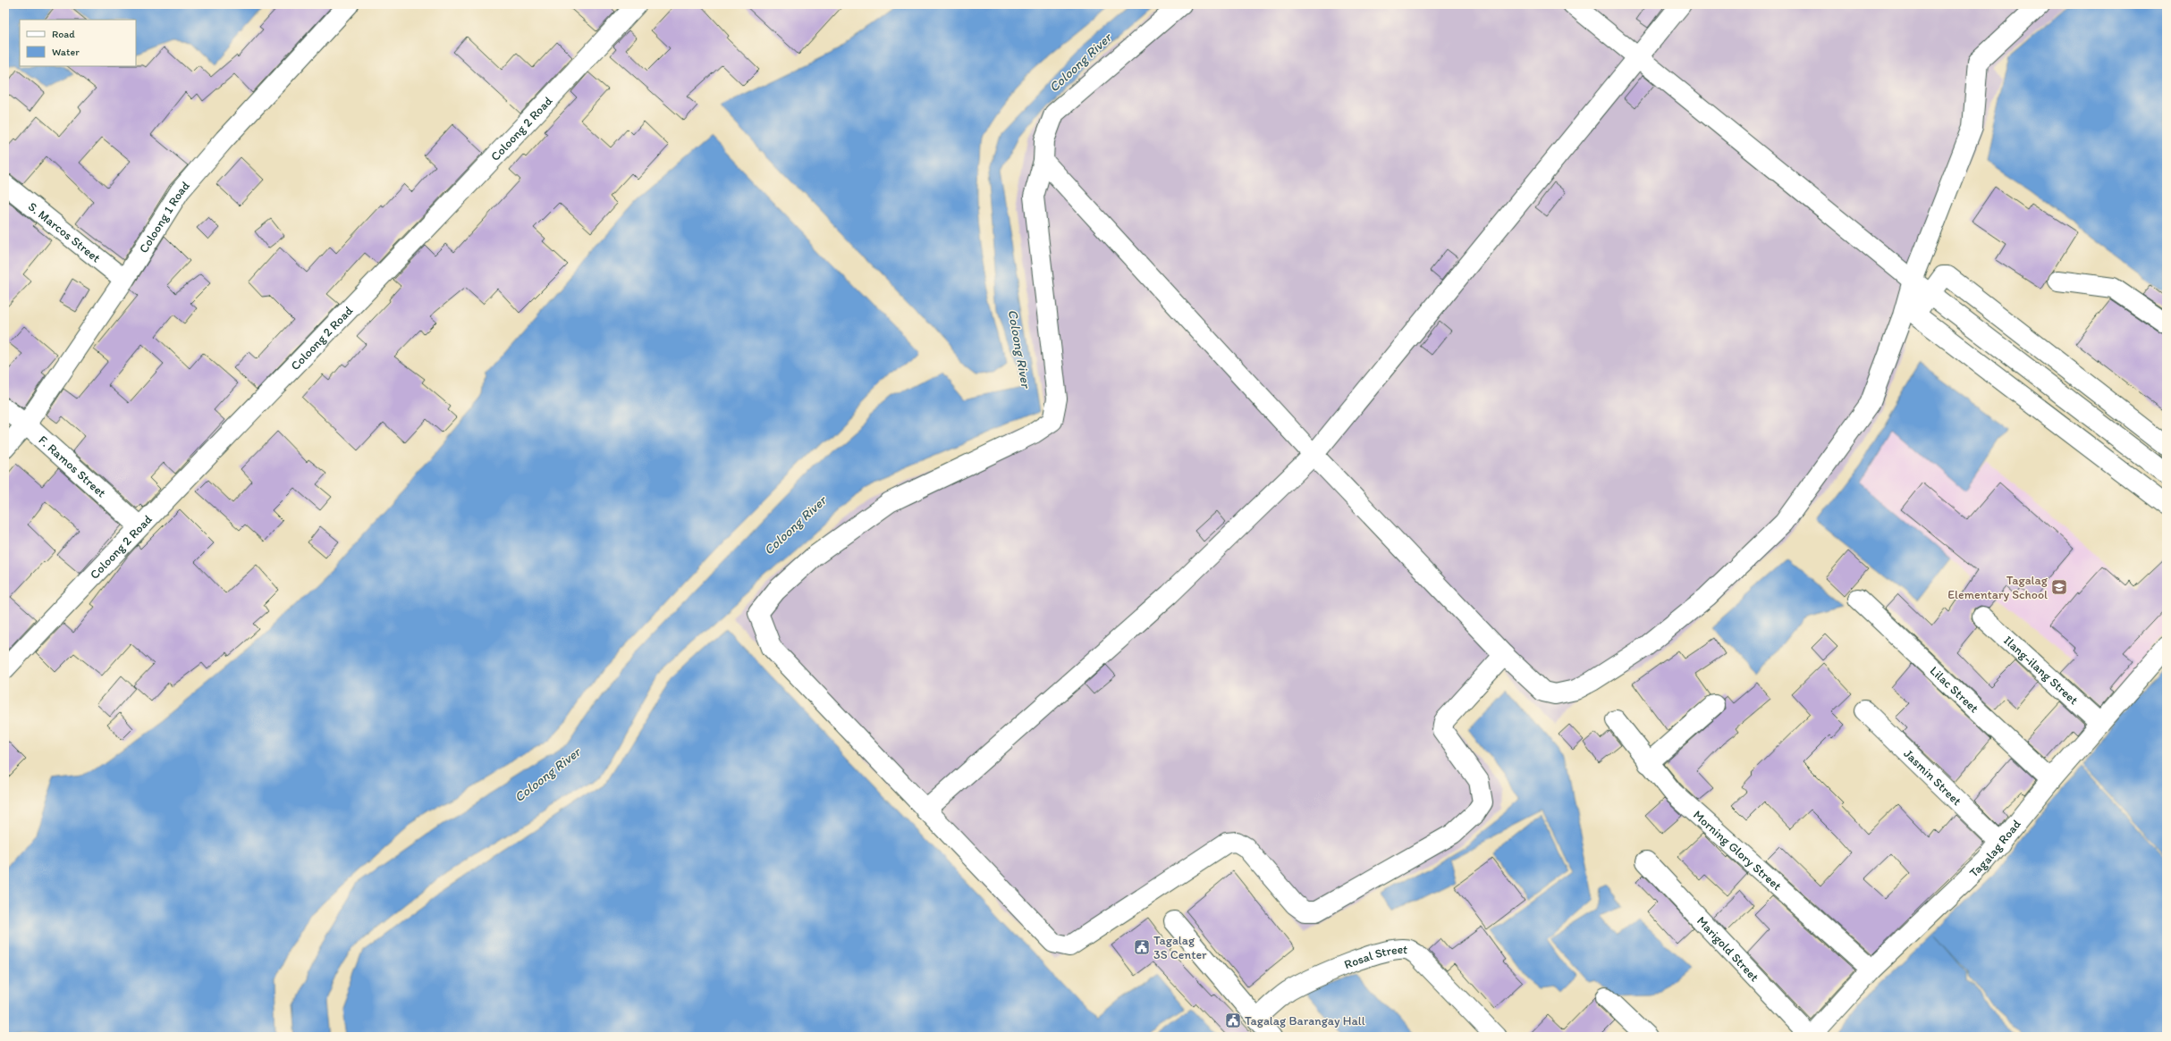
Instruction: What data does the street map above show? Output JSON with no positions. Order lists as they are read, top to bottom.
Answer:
{
  "streets": {
    "street": [
      "Coloong 2 Road",
      "Coloong 1 Road",
      "S. Marcos Street",
      "F. Ramos Street",
      "Ilang-ilang Street",
      "Lilac Street",
      "Jasmin Street",
      "Tagalag Road",
      "Morning Glory Street",
      "Marigold Street",
      "Rosal Street"
    ]
  },
  "crossings": [
    ["Coloong 2 Road", "F. Ramos Street"],
    ["Coloong 1 Road", "S. Marcos Street"],
    ["Coloong 1 Road", "F. Ramos Street"],
    ["Ilang-ilang Street", "Tagalag Road"],
    ["Lilac Street", "Tagalag Road"],
    ["Jasmin Street", "Tagalag Road"],
    ["Tagalag Road", "Morning Glory Street"],
    ["Tagalag Road", "Marigold Street"]
  ],
  "water": ["Coloong River"],
  "places": {
    "school or university": ["Tagalag Elementary School"],
    "public building": ["Tagalag 3S Center", "Tagalag Barangay Hall"]
  },
  "legend": ["Road", "Water"]
}
